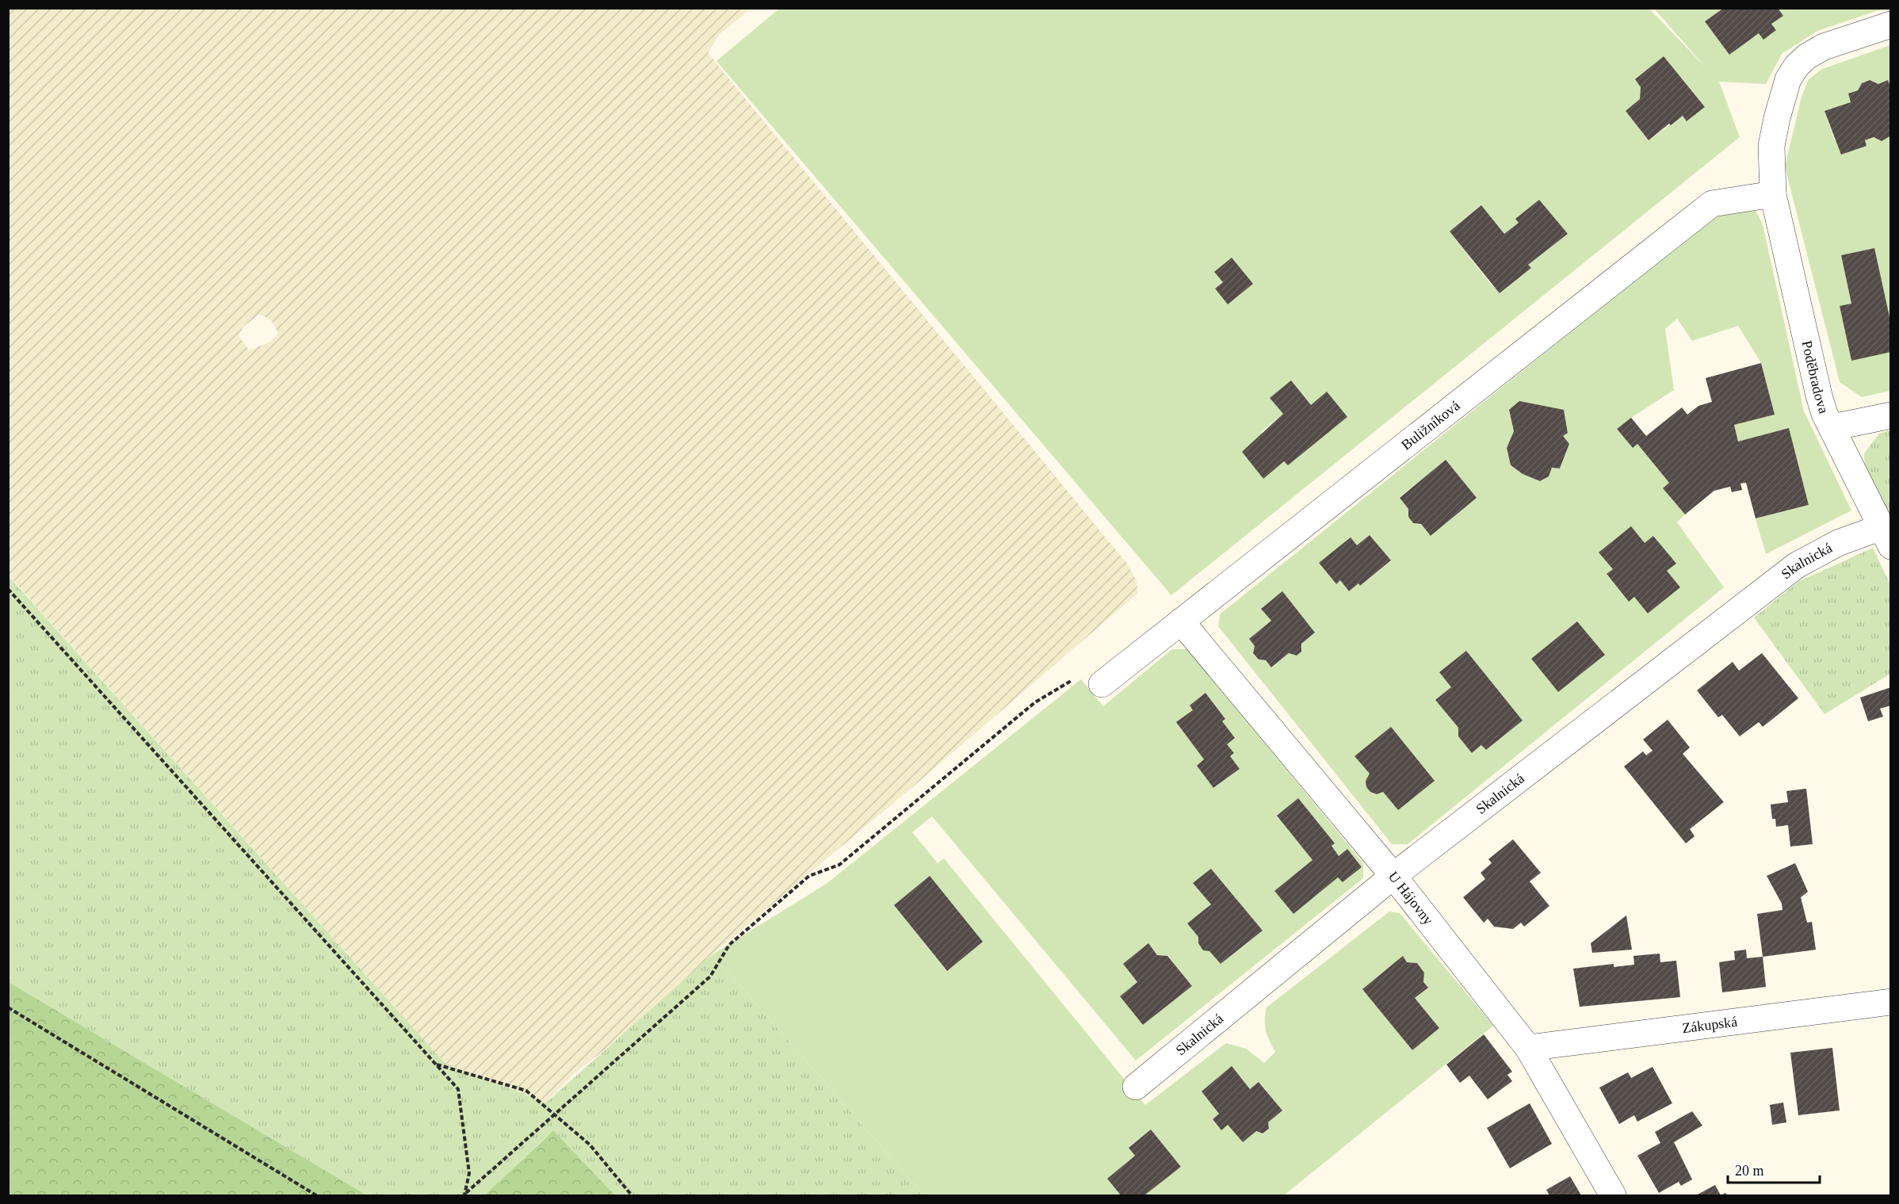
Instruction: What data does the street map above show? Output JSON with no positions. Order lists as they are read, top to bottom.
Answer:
{
  "streets": {
    "street": [
      "Poděbradova",
      "Buližníková",
      "Skalnická",
      "U Hájovny",
      "Zákupská"
    ]
  },
  "crossings": [
    ["Poděbradova", "Buližníková"],
    ["Poděbradova", "Skalnická"],
    ["Buližníková", "U Hájovny"],
    ["Skalnická", "U Hájovny"],
    ["U Hájovny", "Zákupská"]
  ],
  "scale_bar": "20 m"
}
